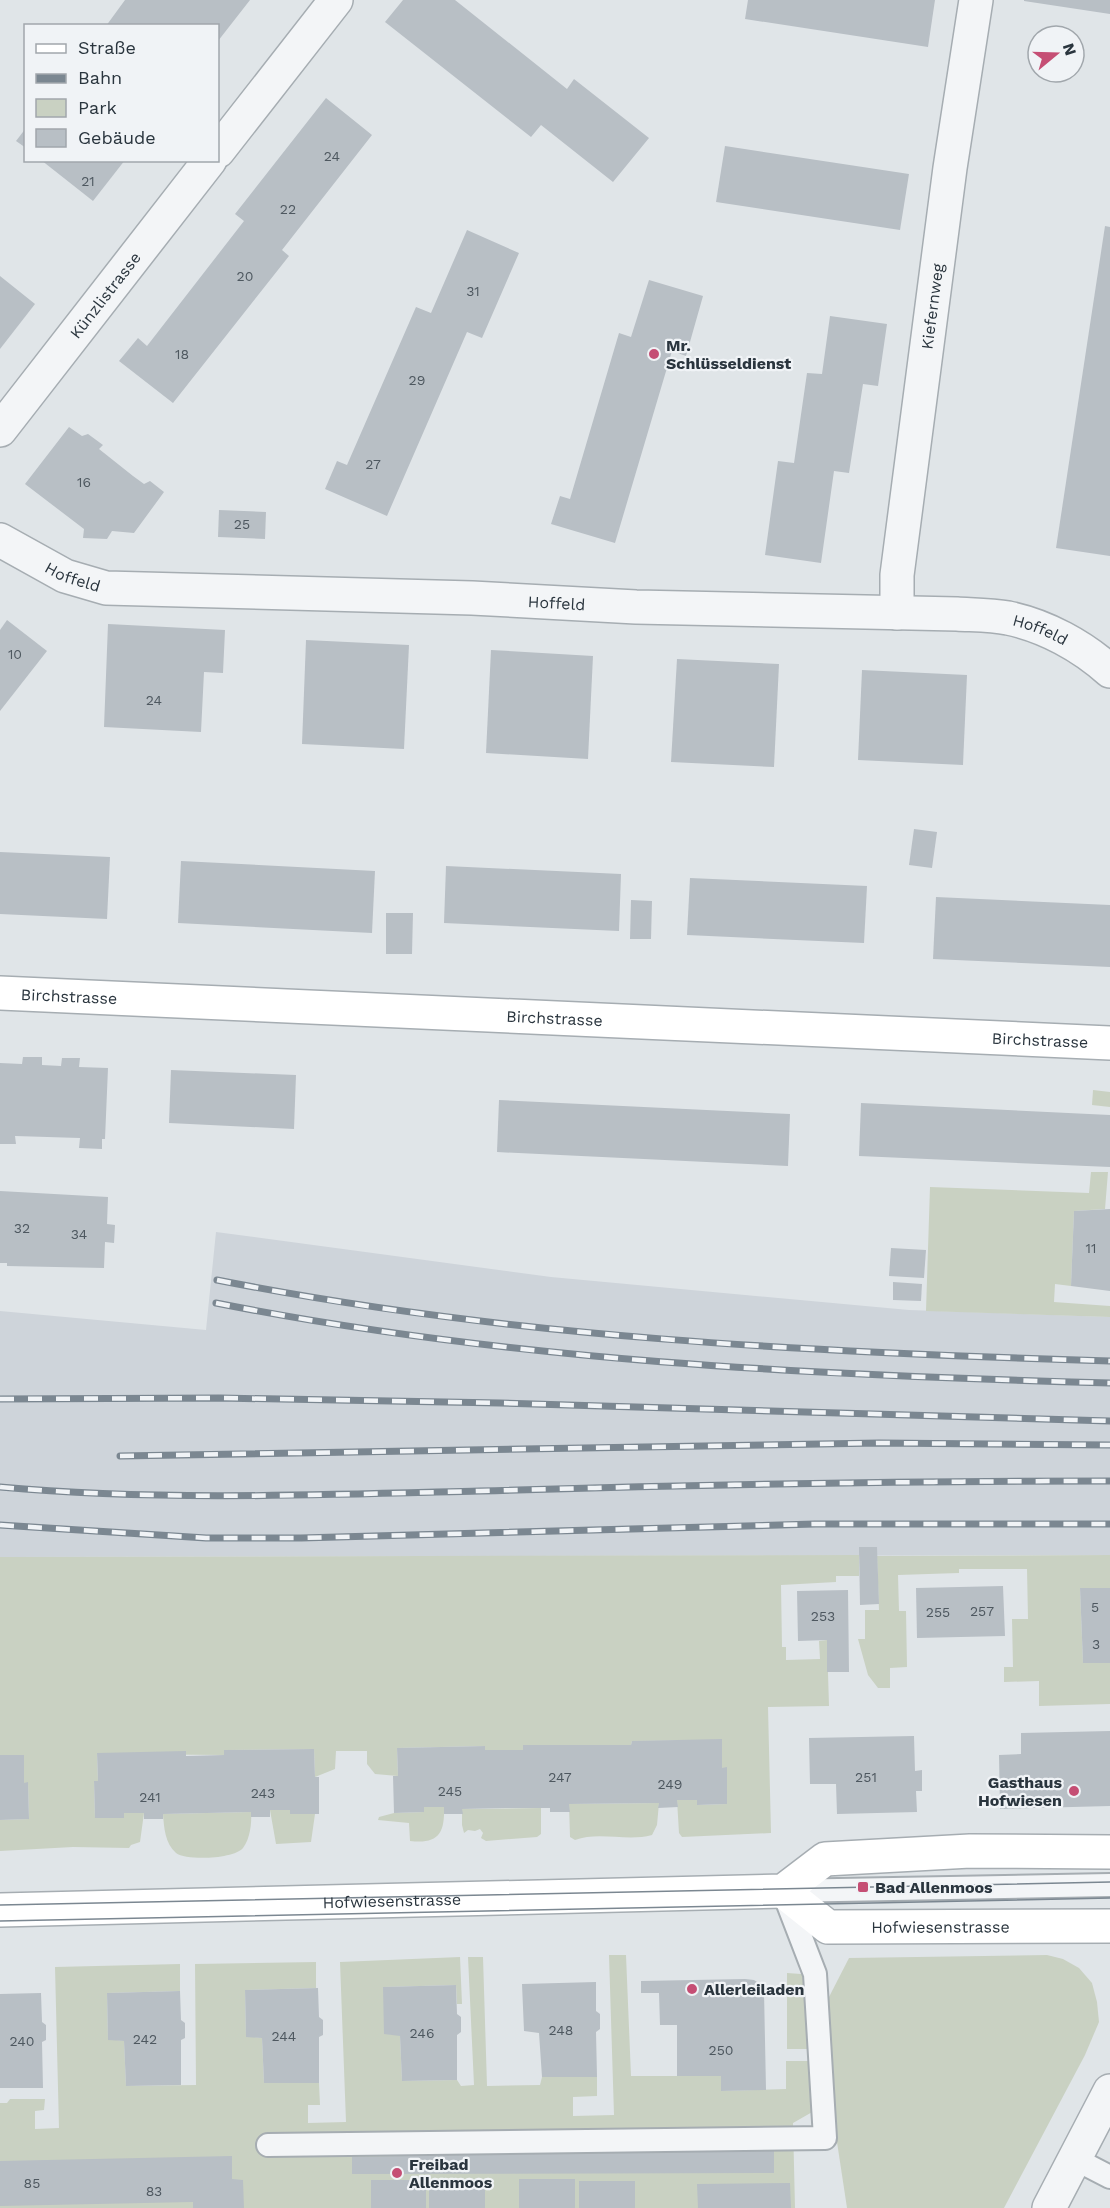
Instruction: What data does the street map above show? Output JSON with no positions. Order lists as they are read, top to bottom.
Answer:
{
  "streets": {
    "street": [
      "Künzlistrasse",
      "Kiefernweg",
      "Hoffeld",
      "Birchstrasse",
      "Hofwiesenstrasse"
    ]
  },
  "crossings": [
    ["Kiefernweg", "Hoffeld"]
  ],
  "places": {
    "other": [
      "Mr. Schlüsseldienst",
      "Gasthaus Hofwiesen",
      "Allerleiladen",
      "Freibad Allenmoos"
    ],
    "transit": ["Bad Allenmoos"]
  },
  "house_numbers": [
    "24",
    "21",
    "22",
    "20",
    "31",
    "18",
    "29",
    "27",
    "16",
    "25",
    "10",
    "24",
    "32",
    "34",
    "11",
    "5",
    "257",
    "255",
    "253",
    "3",
    "247",
    "251",
    "249",
    "245",
    "243",
    "241",
    "248",
    "246",
    "244",
    "242",
    "240",
    "250",
    "85",
    "83"
  ],
  "legend": [
    "Straße",
    "Bahn",
    "Park",
    "Gebäude"
  ],
  "north": "right"
}
